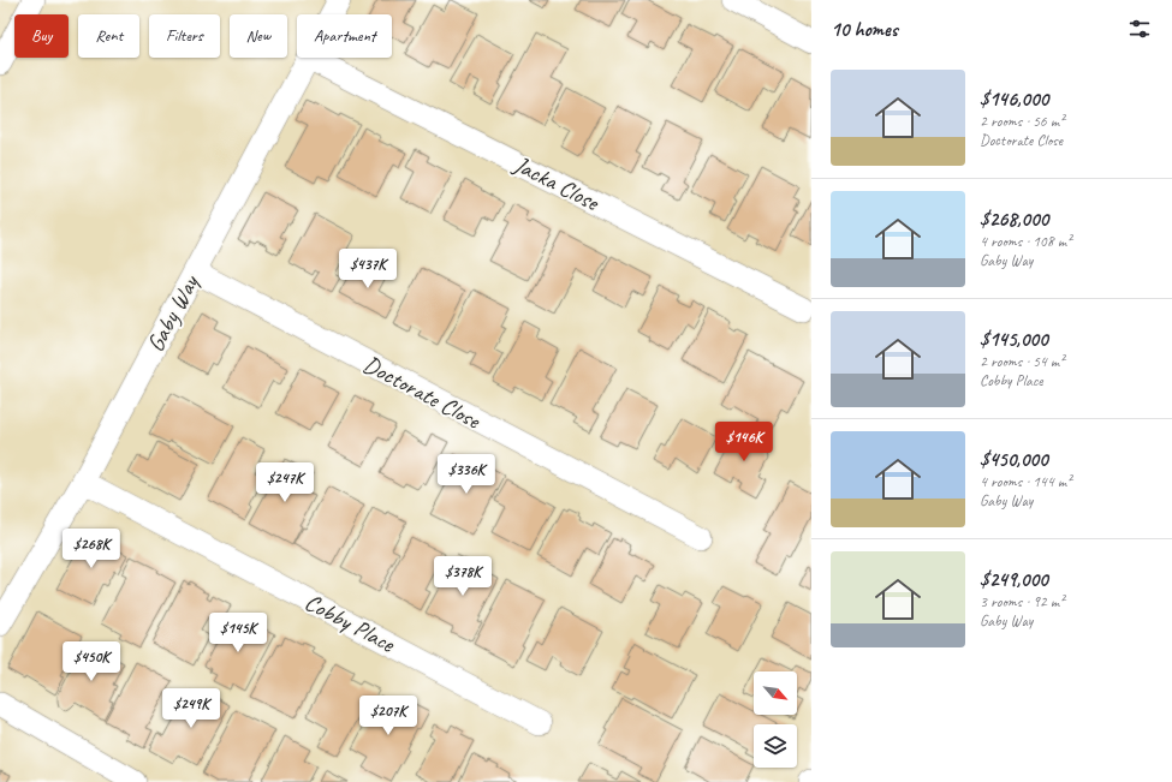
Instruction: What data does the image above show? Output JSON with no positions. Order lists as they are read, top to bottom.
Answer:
{
  "streets": {
    "street": [
      "Jacka Close",
      "Gaby Way",
      "Doctorate Close",
      "Cobby Place"
    ]
  },
  "crossings": [
    ["Jacka Close", "Gaby Way"],
    ["Gaby Way", "Doctorate Close"],
    ["Gaby Way", "Cobby Place"]
  ],
  "north": "bottom right",
  "page": {
    "heading": "10 homes",
    "chip": [
      "Buy",
      "Rent",
      "Filters",
      "New",
      "Apartment"
    ],
    "list": [
      {
        "name": "$146,000",
        "note": "2 rooms · 56 m² · Doctorate Close"
      },
      {
        "name": "$268,000",
        "note": "4 rooms · 108 m² · Gaby Way"
      },
      {
        "name": "$145,000",
        "note": "2 rooms · 54 m² · Cobby Place"
      },
      {
        "name": "$450,000",
        "note": "4 rooms · 144 m² · Gaby Way"
      },
      {
        "name": "$249,000",
        "note": "3 rooms · 92 m² · Gaby Way"
      }
    ],
    "price": [
      "$437K",
      "$146K",
      "$336K",
      "$247K",
      "$268K",
      "$378K",
      "$145K",
      "$450K",
      "$249K",
      "$207K"
    ]
  }
}
